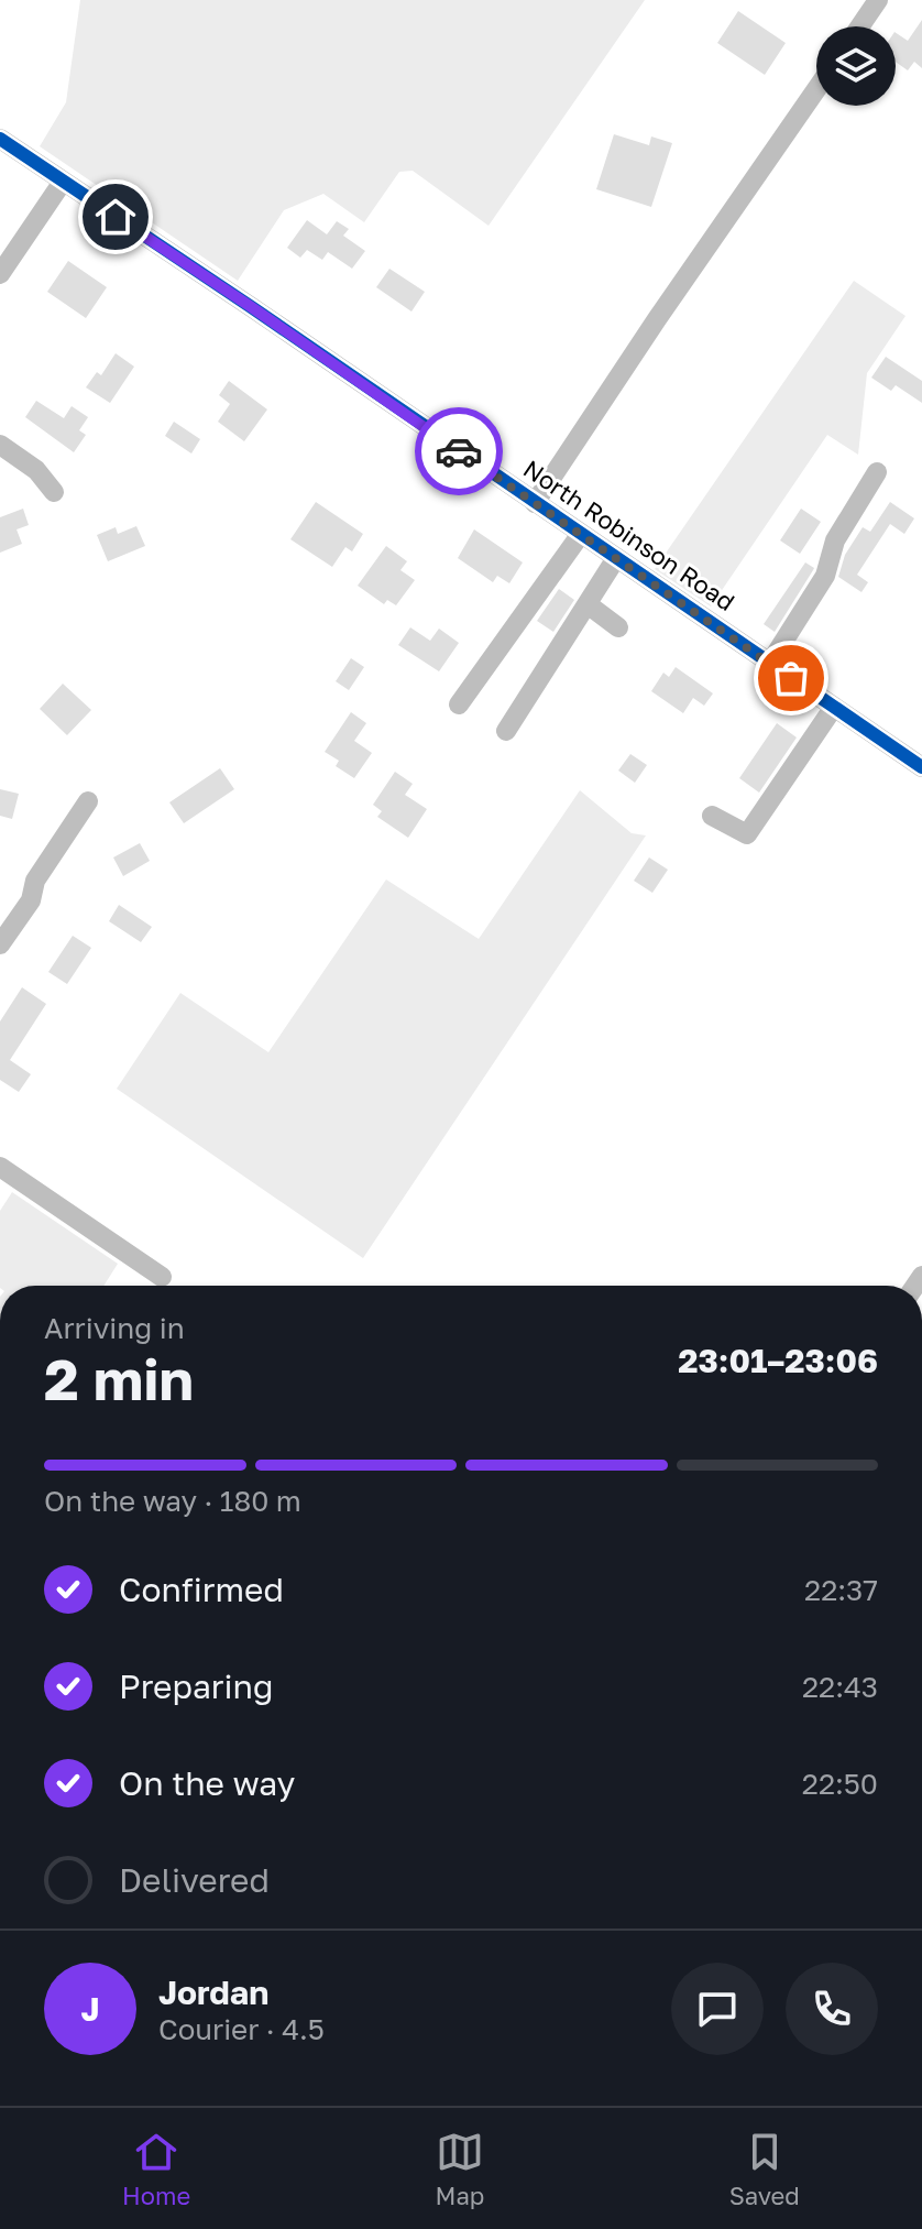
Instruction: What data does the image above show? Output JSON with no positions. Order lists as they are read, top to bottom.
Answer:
{
  "streets": {
    "street": ["North Robinson Road"]
  },
  "page": {
    "heading": ["2 min", "Arriving in", "23:01–23:06"],
    "panel": ["Jordan", "Courier · 4.5"],
    "bar": "On the way · 180 m",
    "list": [
      ["Confirmed", "22:37"],
      ["Preparing", "22:43"],
      ["On the way", "22:50"],
      "Delivered"
    ],
    "round": "J",
    "tabs": ["Home", "Map", "Saved"]
  }
}
